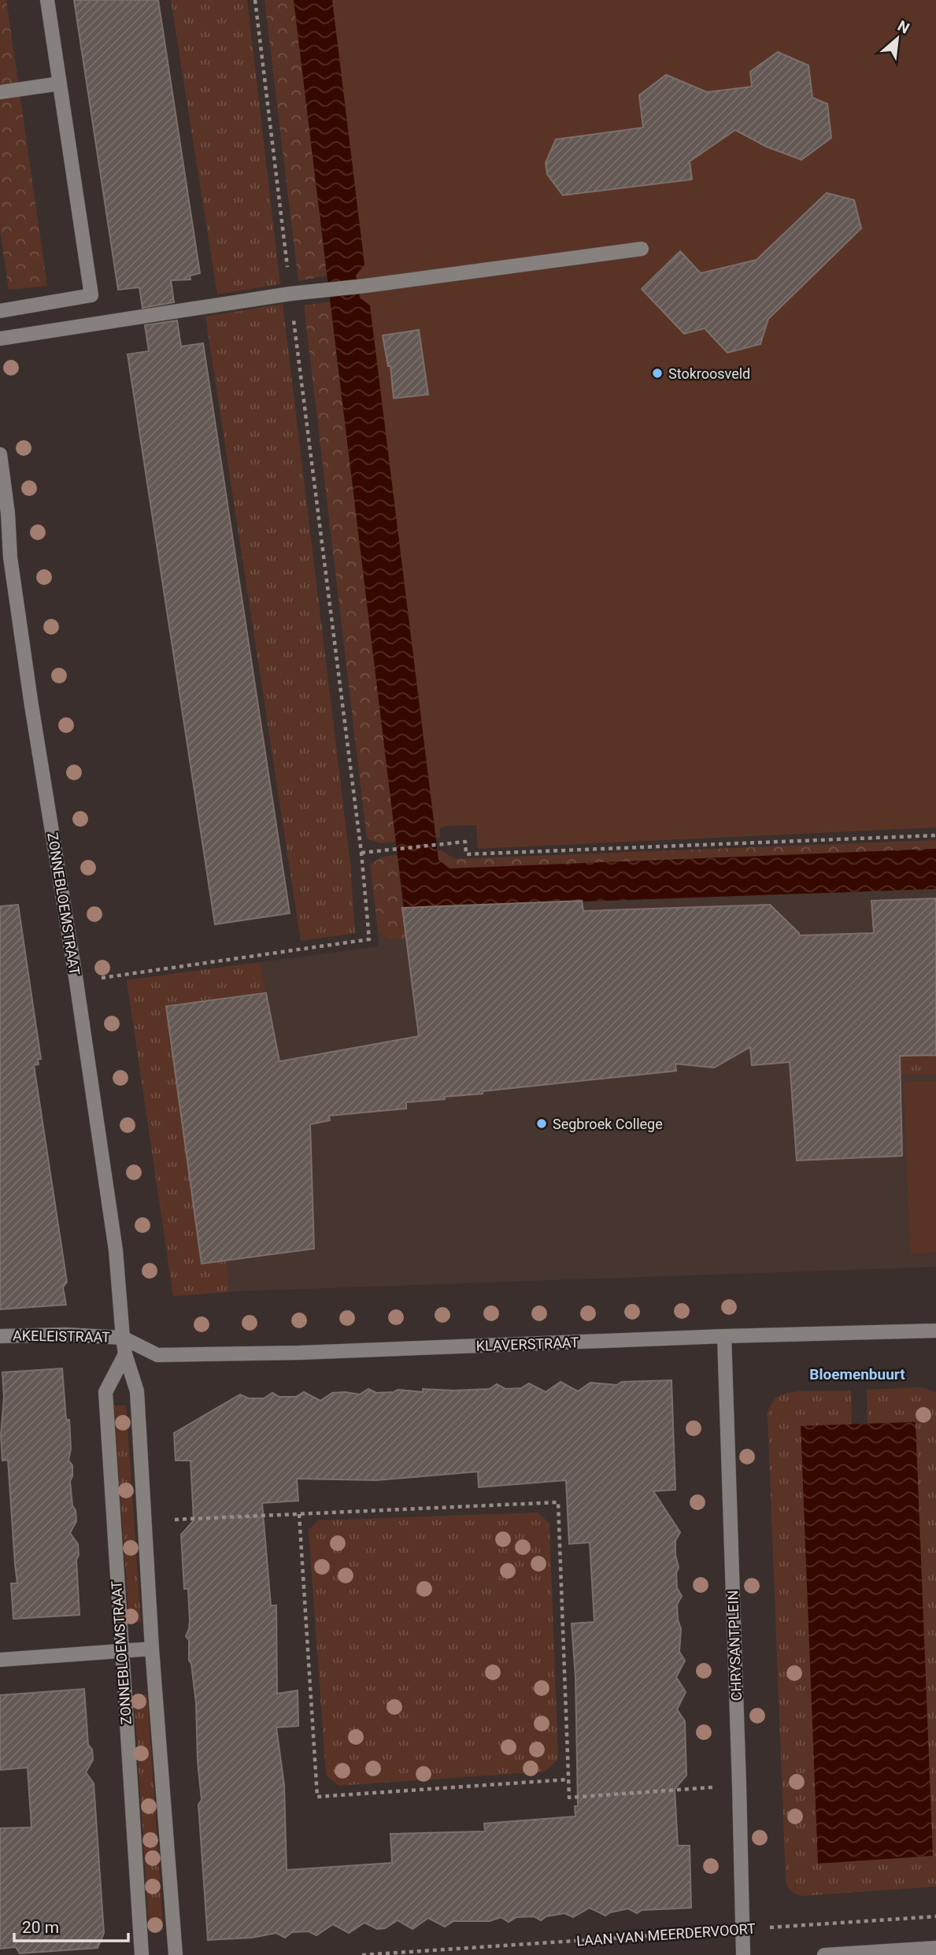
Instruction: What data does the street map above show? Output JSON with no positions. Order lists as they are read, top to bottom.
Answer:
{
  "streets": {
    "street": [
      "ZONNEBLOEMSTRAAT",
      "AKELEISTRAAT",
      "KLAVERSTRAAT",
      "CHRYSANTPLEIN"
    ],
    "path": ["LAAN VAN MEERDERVOORT"]
  },
  "crossings": [
    ["ZONNEBLOEMSTRAAT", "AKELEISTRAAT"],
    ["ZONNEBLOEMSTRAAT", "KLAVERSTRAAT"],
    ["AKELEISTRAAT", "KLAVERSTRAAT"],
    ["KLAVERSTRAAT", "CHRYSANTPLEIN"],
    ["CHRYSANTPLEIN", "LAAN VAN MEERDERVOORT"]
  ],
  "districts": ["Bloemenbuurt"],
  "places": ["Stokroosveld", "Segbroek College"],
  "scale_bar": "20 m",
  "north": "top right"
}
